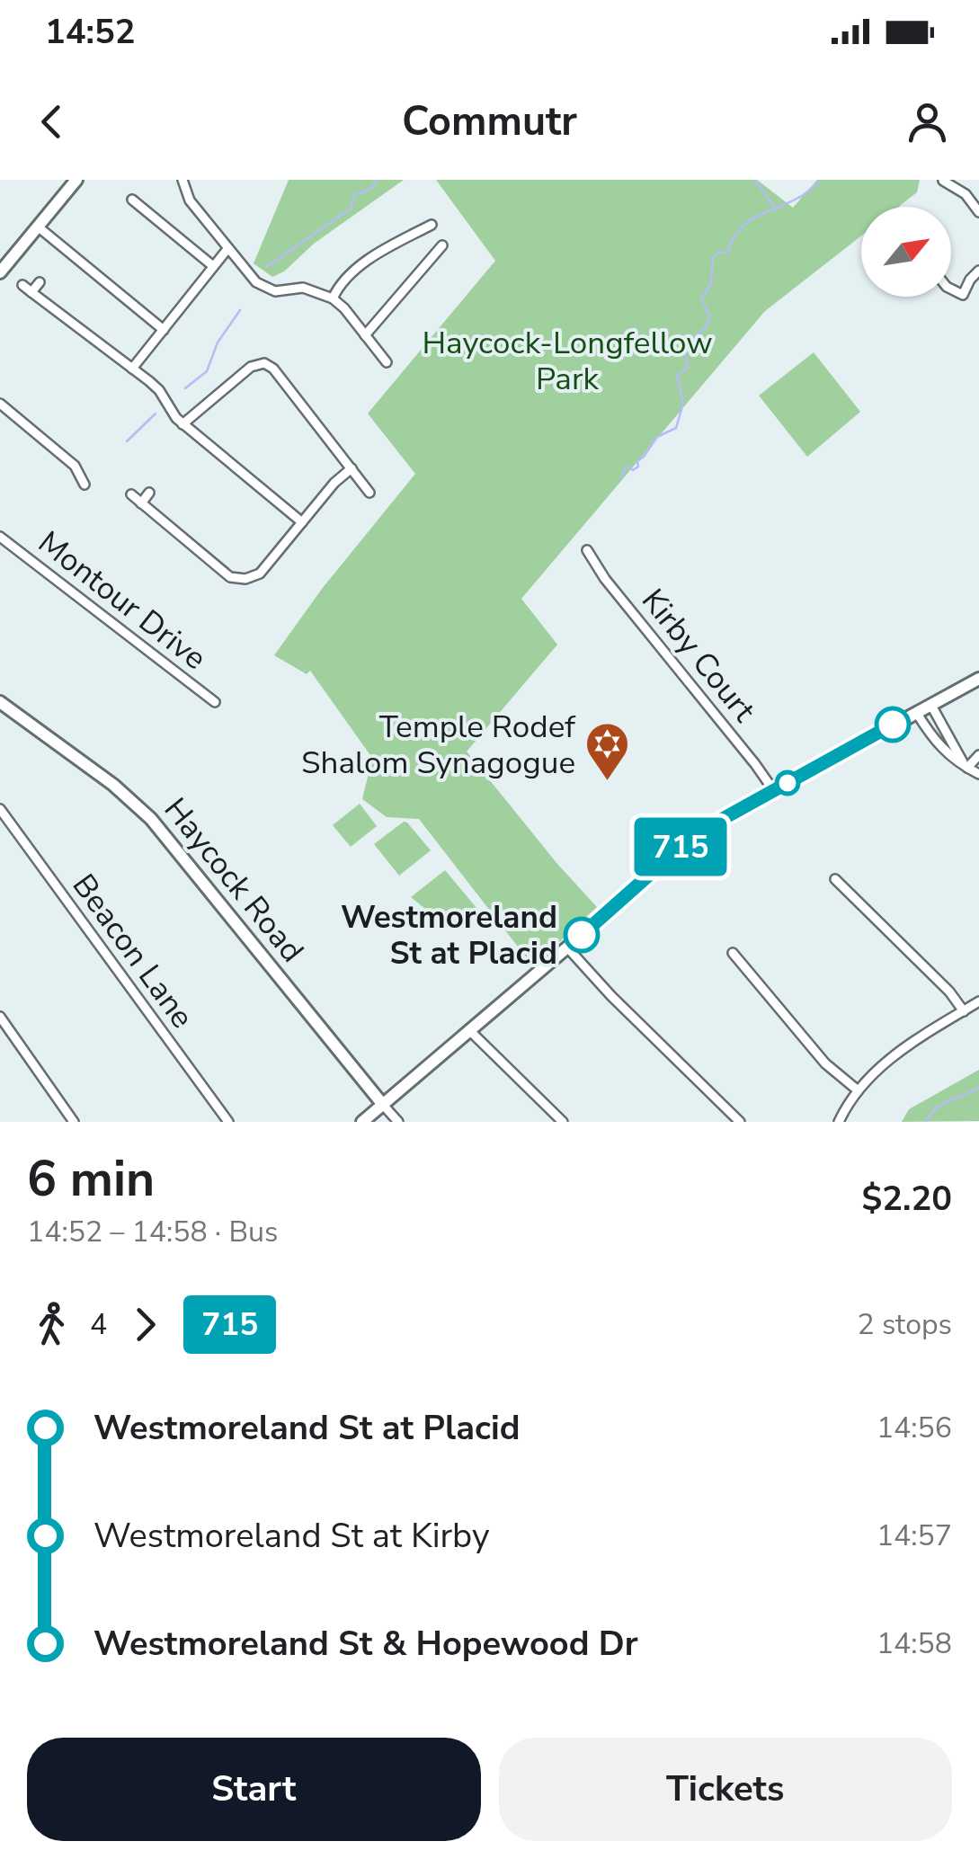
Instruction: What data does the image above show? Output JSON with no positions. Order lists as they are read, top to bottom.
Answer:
{
  "streets": {
    "main road": ["Haycock Road"],
    "street": ["Montour Drive", "Kirby Court", "Beacon Lane"]
  },
  "parks": ["Haycock-Longfellow Park"],
  "places": {
    "synagogue": ["Temple Rodef Shalom Synagogue"],
    "other": ["Westmoreland St at Placid"]
  },
  "lines": ["bus line 715"],
  "north": "top right",
  "page": {
    "status": "14:52",
    "header": "Commutr",
    "on_map": "715",
    "heading": ["6 min", "14:52 – 14:58 · Bus", "$2.20"],
    "legs": ["4", "715", "2 stops"],
    "list": [
      {
        "name": "Westmoreland St at Placid",
        "value": "14:56"
      },
      {
        "name": "Westmoreland St at Kirby",
        "value": "14:57"
      },
      {
        "name": "Westmoreland St & Hopewood Dr",
        "value": "14:58"
      }
    ],
    "buttons": ["Start", "Tickets"]
  }
}
